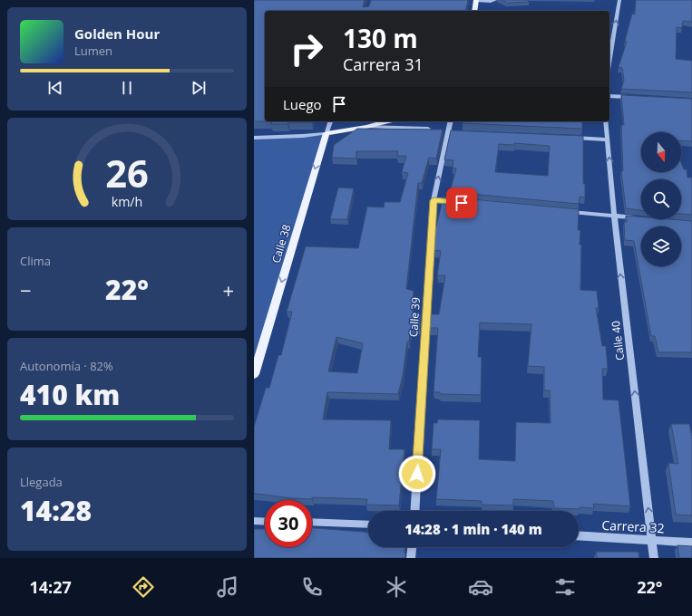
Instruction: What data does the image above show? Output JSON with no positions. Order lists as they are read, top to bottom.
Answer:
{
  "streets": {
    "main road": ["Calle 38"],
    "street": ["Calle 39", "Calle 40", "Carrera 32"]
  },
  "crossings": [
    ["Calle 40", "Carrera 32"]
  ],
  "one_way": ["Calle 38", "Calle 39", "Calle 40"],
  "north": "bottom",
  "page": {
    "turn": ["130 m", "Carrera 31"],
    "song": ["Golden Hour", "Lumen"],
    "then": "Luego",
    "tile": [
      "Clima",
      ["Autonomía · 82%", "410 km"],
      ["Llegada", "14:28"]
    ],
    "heat": ["−", "22°", "+"],
    "limit": "30",
    "trip": "14:28 · 1 min · 140 m",
    "tabs": ["14:27", "22°"],
    "gauge": ["26", "km/h"]
  }
}
